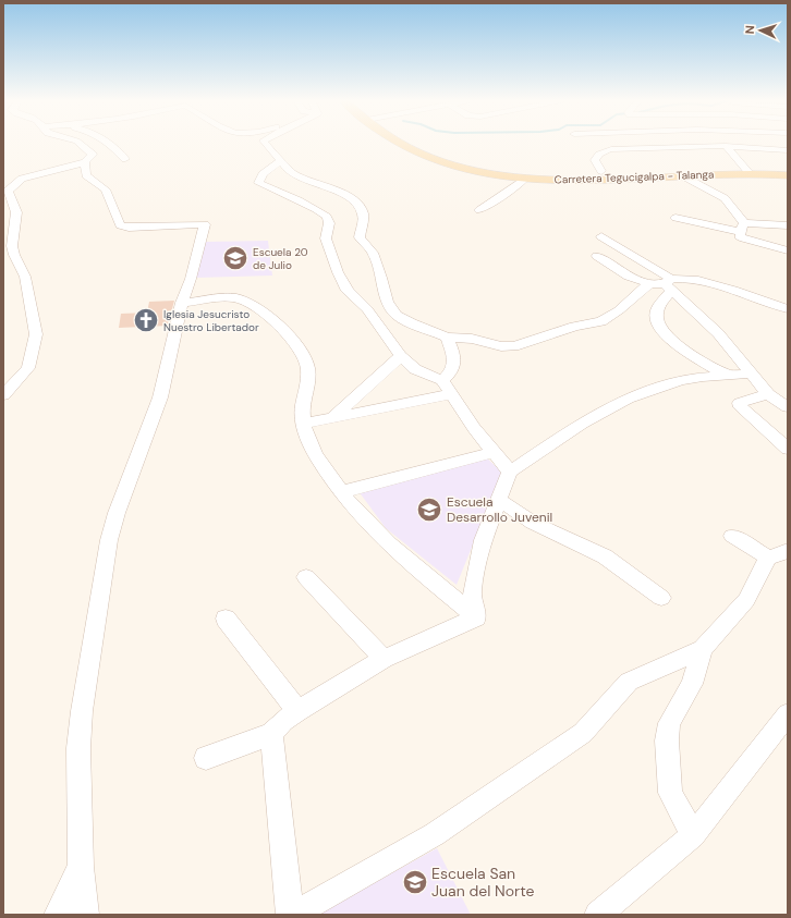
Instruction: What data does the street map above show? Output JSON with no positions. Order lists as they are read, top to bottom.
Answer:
{
  "streets": {
    "main road": ["Carretera Tegucigalpa - Talanga"]
  },
  "places": {
    "school or university": ["Escuela 20 de Julio", "Escuela Desarrollo Juvenil", "Escuela San Juan del Norte"],
    "church": ["Iglesia Jesucristo Nuestro Libertador"]
  },
  "north": "left"
}
